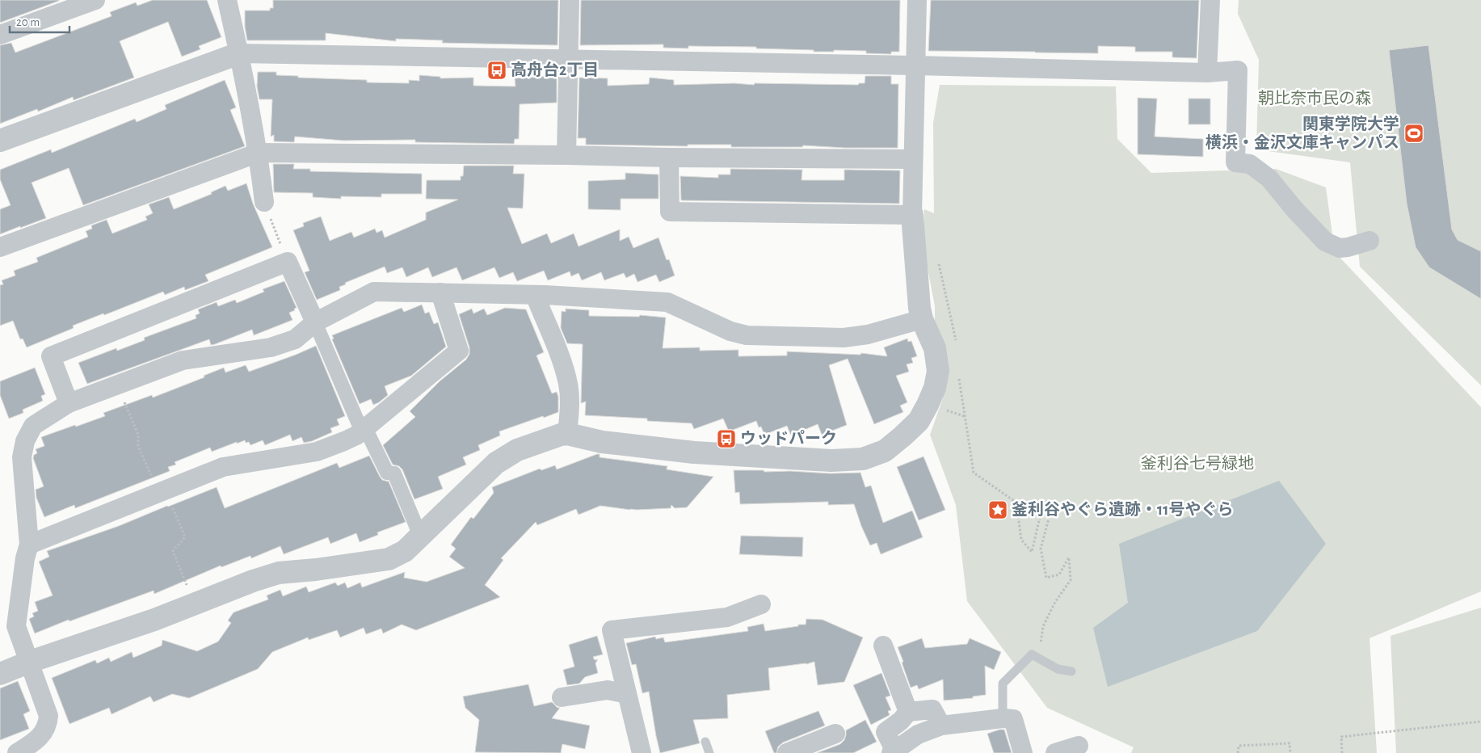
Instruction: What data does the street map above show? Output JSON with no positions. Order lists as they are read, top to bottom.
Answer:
{
  "parks": ["朝比奈市民の森", "釜利谷七号緑地"],
  "places": {
    "bus stop": ["高舟台2丁目", "ウッドパーク"],
    "sports": ["関東学院大学 横浜・金沢文庫キャンパス"],
    "place": ["釜利谷やぐら遺跡・11号やぐら"]
  },
  "scale_bar": "20 m"
}
